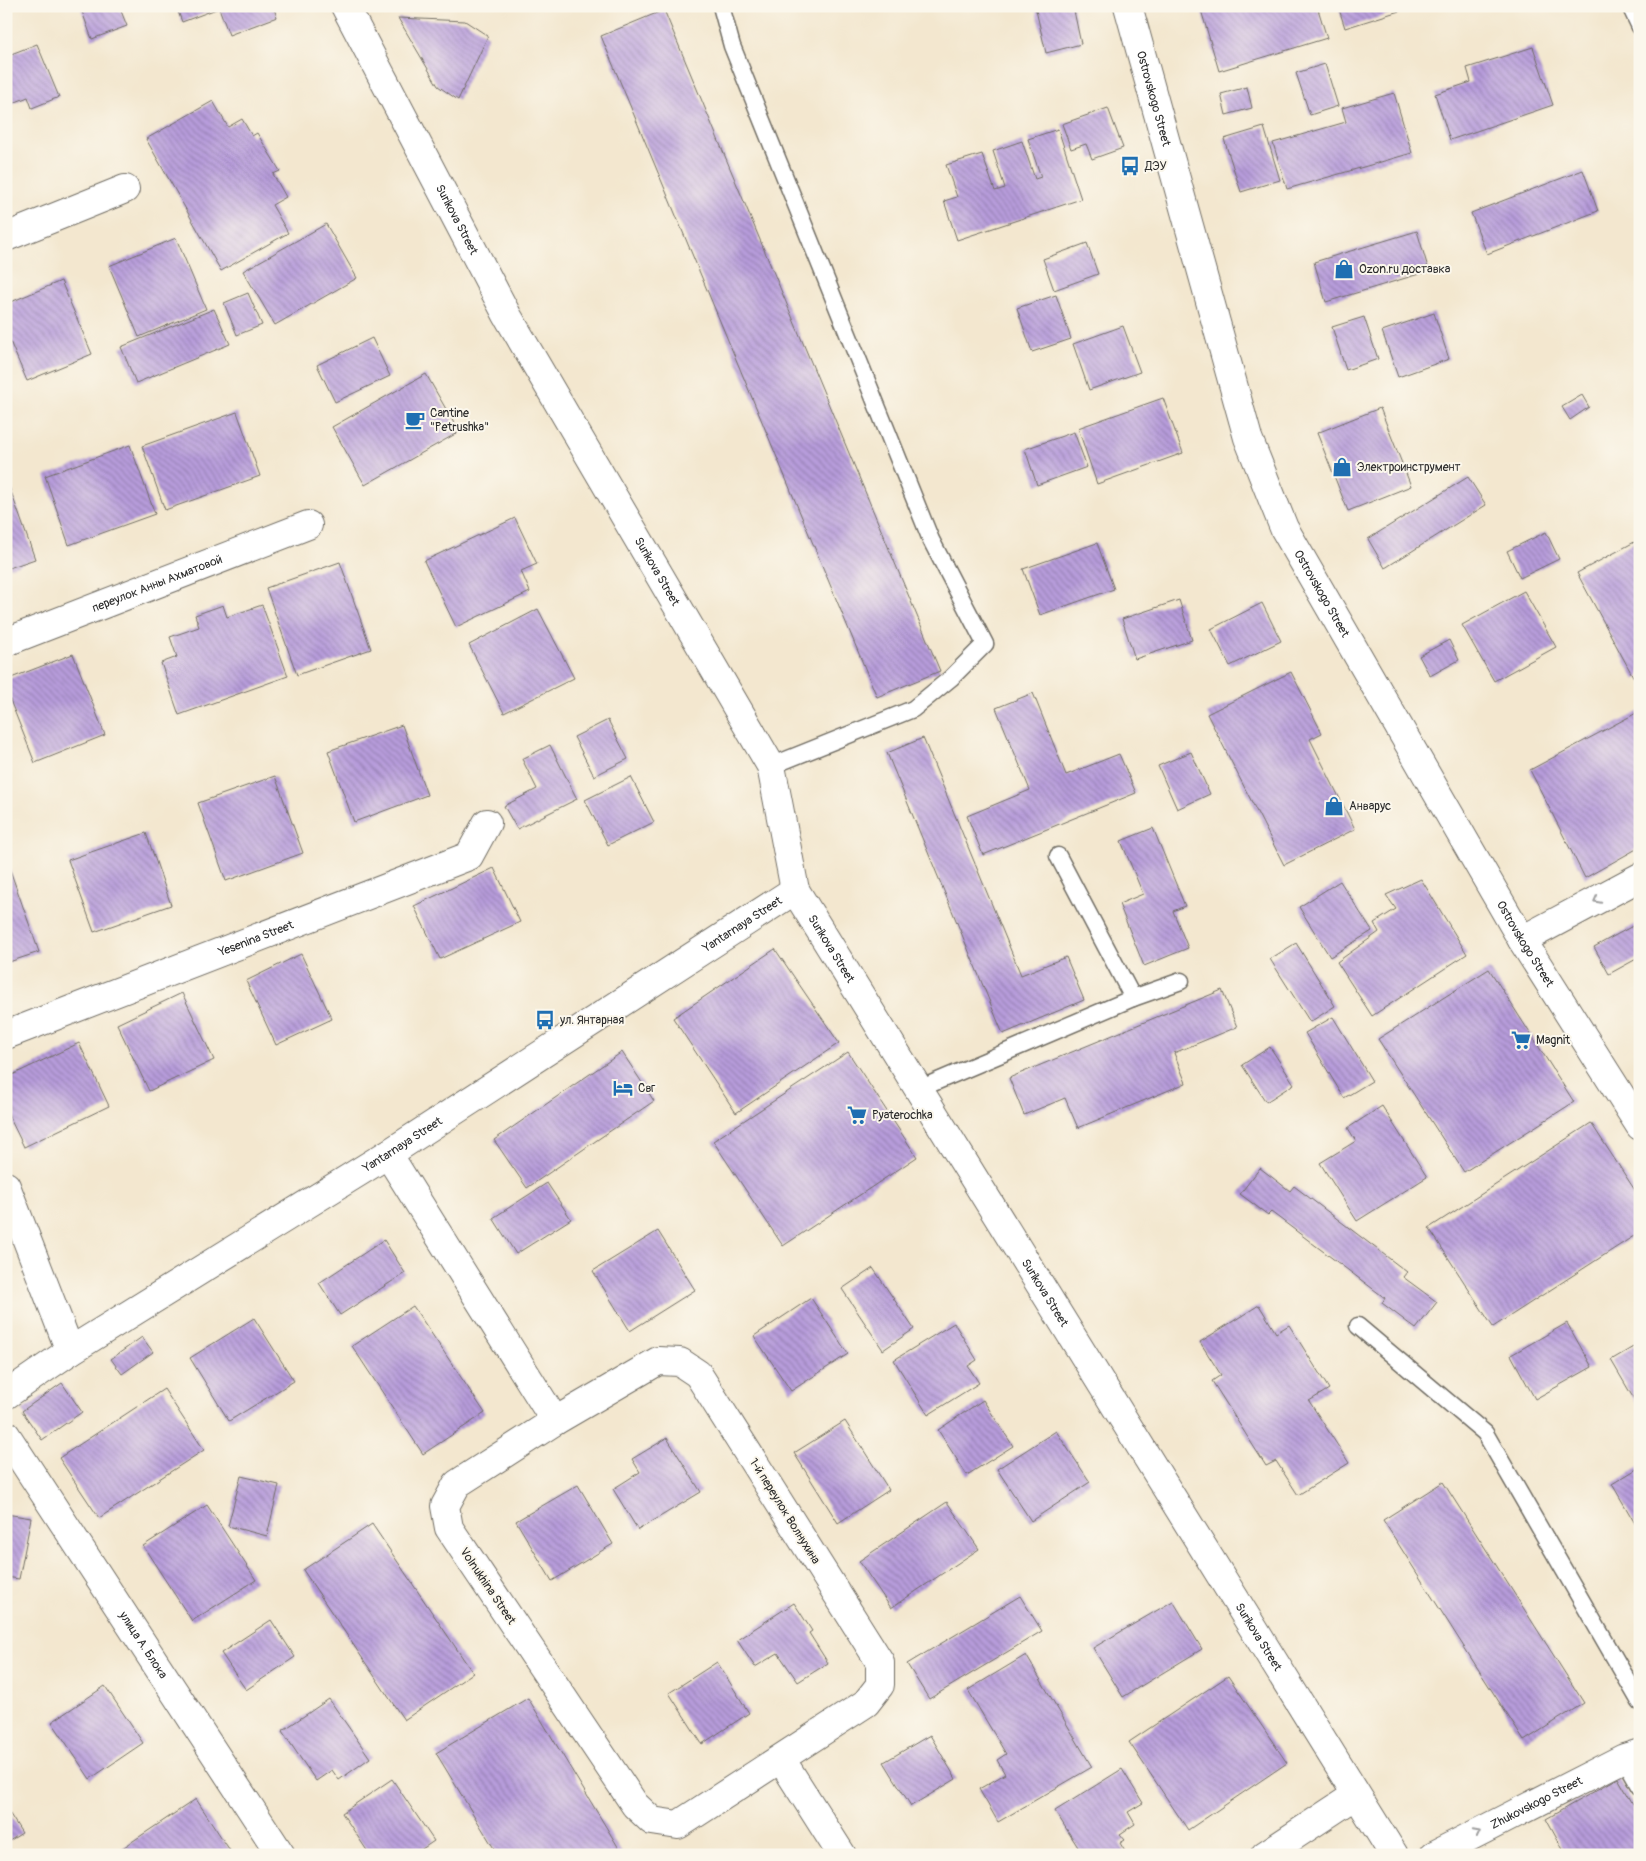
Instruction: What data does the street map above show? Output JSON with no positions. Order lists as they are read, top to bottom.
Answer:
{
  "streets": {
    "street": [
      "Ostrovskogo Street",
      "Surikova Street",
      "переулок Анны Ахматовой",
      "Yantarnaya Street",
      "Yesenina Street",
      "1-й переулок Волнухина",
      "Volnukhina Street",
      "улица А. Блока",
      "Zhukovskogo Street"
    ]
  },
  "crossings": [
    ["Surikova Street", "Yantarnaya Street"],
    ["1-й переулок Волнухина", "Volnukhina Street"]
  ],
  "one_way": ["Zhukovskogo Street"],
  "places": {
    "bus stop": ["ДЭУ", "ул. Янтарная"],
    "shop": ["Ozon.ru доставка", "Электроинструмент", "Анварус"],
    "cafe": ["Cantine \"Petrushka\""],
    "supermarket": ["Magnit", "Pyaterochka"],
    "hotel": ["Свг"]
  }
}
